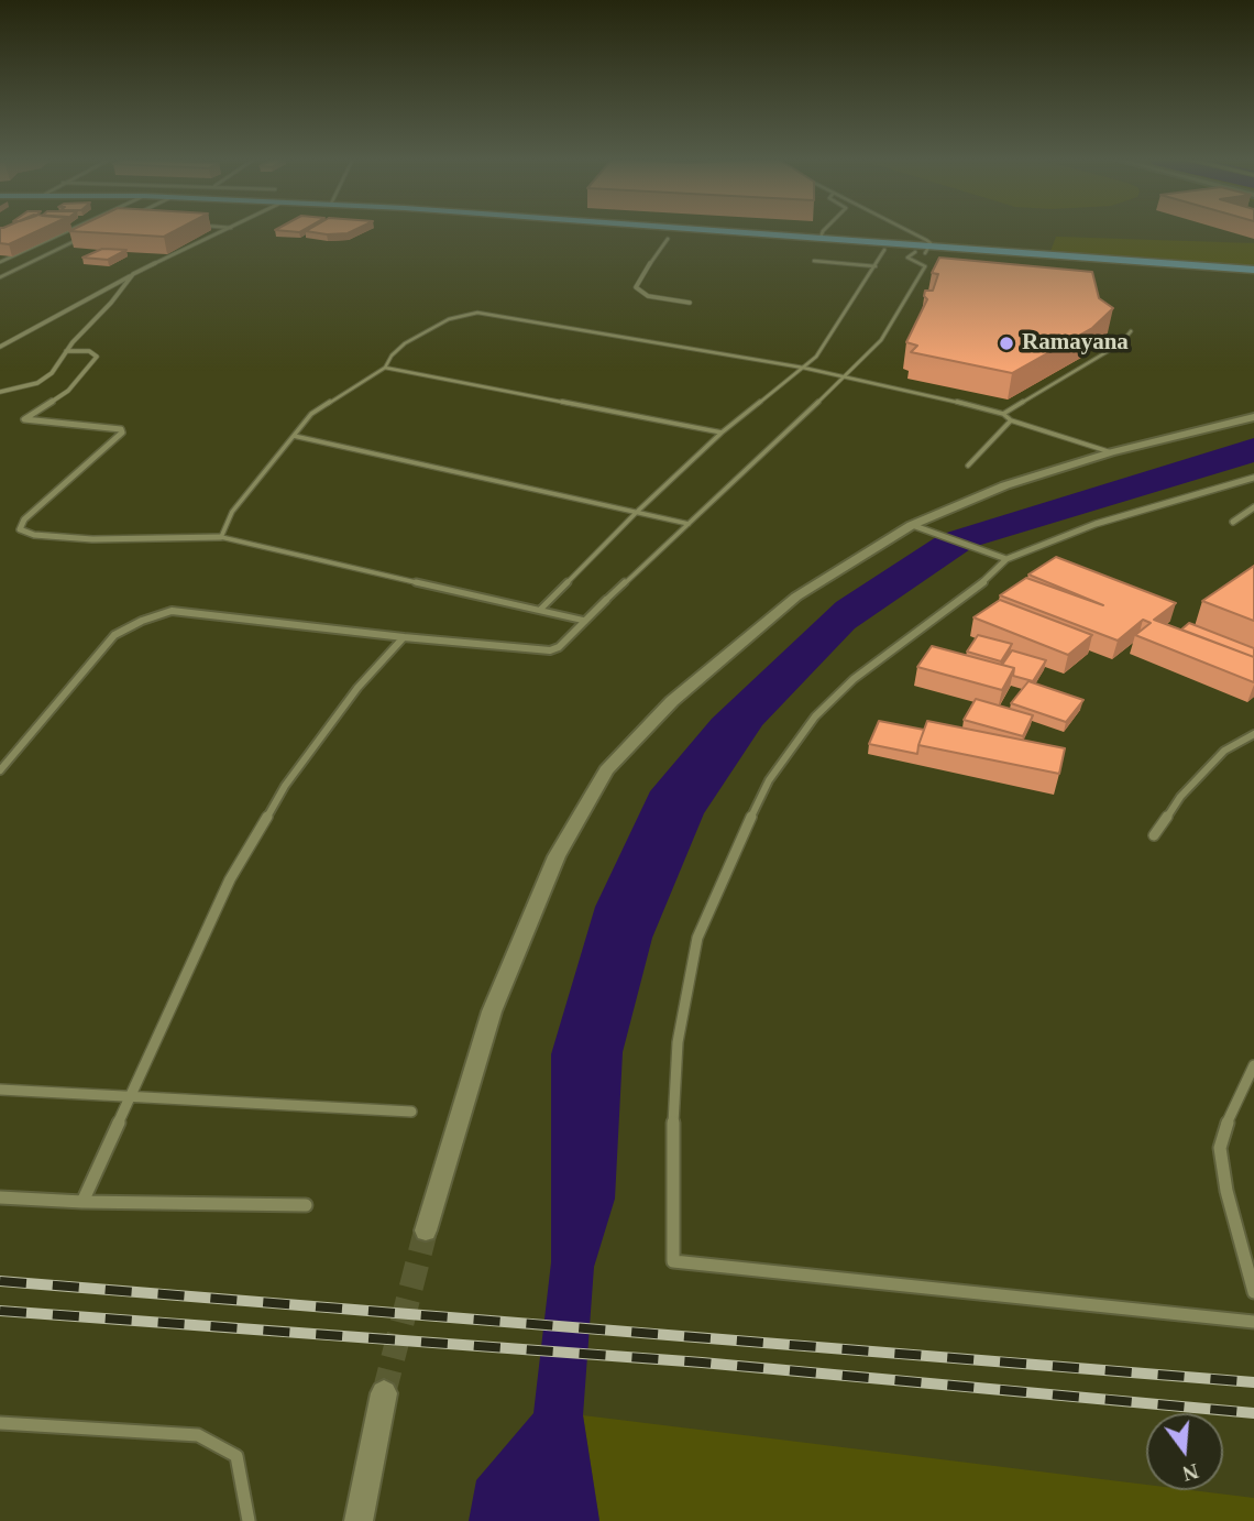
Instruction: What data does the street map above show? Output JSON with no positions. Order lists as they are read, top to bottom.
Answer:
{
  "places": ["Ramayana"],
  "north": "bottom"
}
